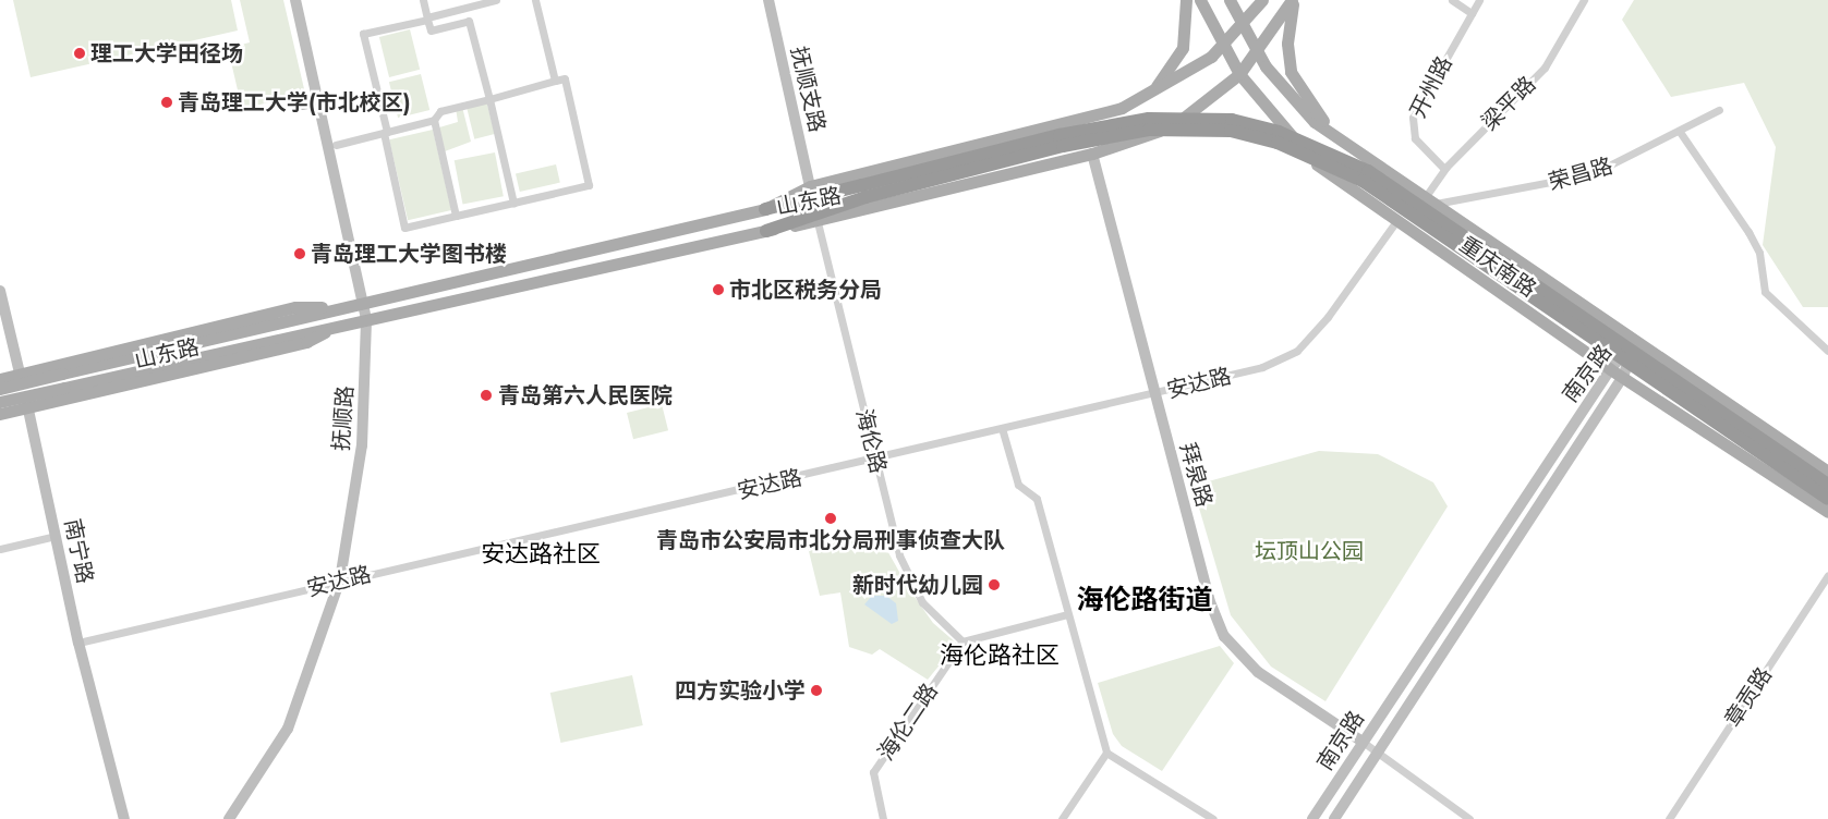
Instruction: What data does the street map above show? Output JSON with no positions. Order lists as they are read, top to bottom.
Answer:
{
  "streets": {
    "main road": [
      "抚顺支路",
      "山东路",
      "重庆南路",
      "南京路",
      "抚顺路",
      "拜泉路",
      "南宁路"
    ],
    "street": [
      "开州路",
      "梁平路",
      "荣昌路",
      "安达路",
      "海伦路",
      "章贡路",
      "海伦二路"
    ]
  },
  "crossings": [
    ["开州路", "梁平路"],
    ["抚顺支路", "山东路"],
    ["梁平路", "荣昌路"],
    ["梁平路", "重庆南路"],
    ["荣昌路", "重庆南路"],
    ["山东路", "重庆南路"],
    ["山东路", "抚顺路"],
    ["山东路", "海伦路"],
    ["山东路", "拜泉路"],
    ["山东路", "南宁路"],
    ["重庆南路", "南京路"],
    ["重庆南路", "安达路"],
    ["南京路", "拜泉路"],
    ["安达路", "抚顺路"],
    ["安达路", "海伦路"],
    ["安达路", "拜泉路"],
    ["安达路", "南宁路"],
    ["海伦路", "海伦二路"]
  ],
  "districts": ["安达路社区", "海伦路街道", "海伦路社区"],
  "parks": ["坛顶山公园"],
  "places": [
    "理工大学田径场",
    "青岛理工大学(市北校区)",
    "青岛理工大学图书楼",
    "市北区税务分局",
    "青岛第六人民医院",
    "青岛市公安局市北分局刑事侦查大队",
    "新时代幼儿园",
    "四方实验小学"
  ]
}
